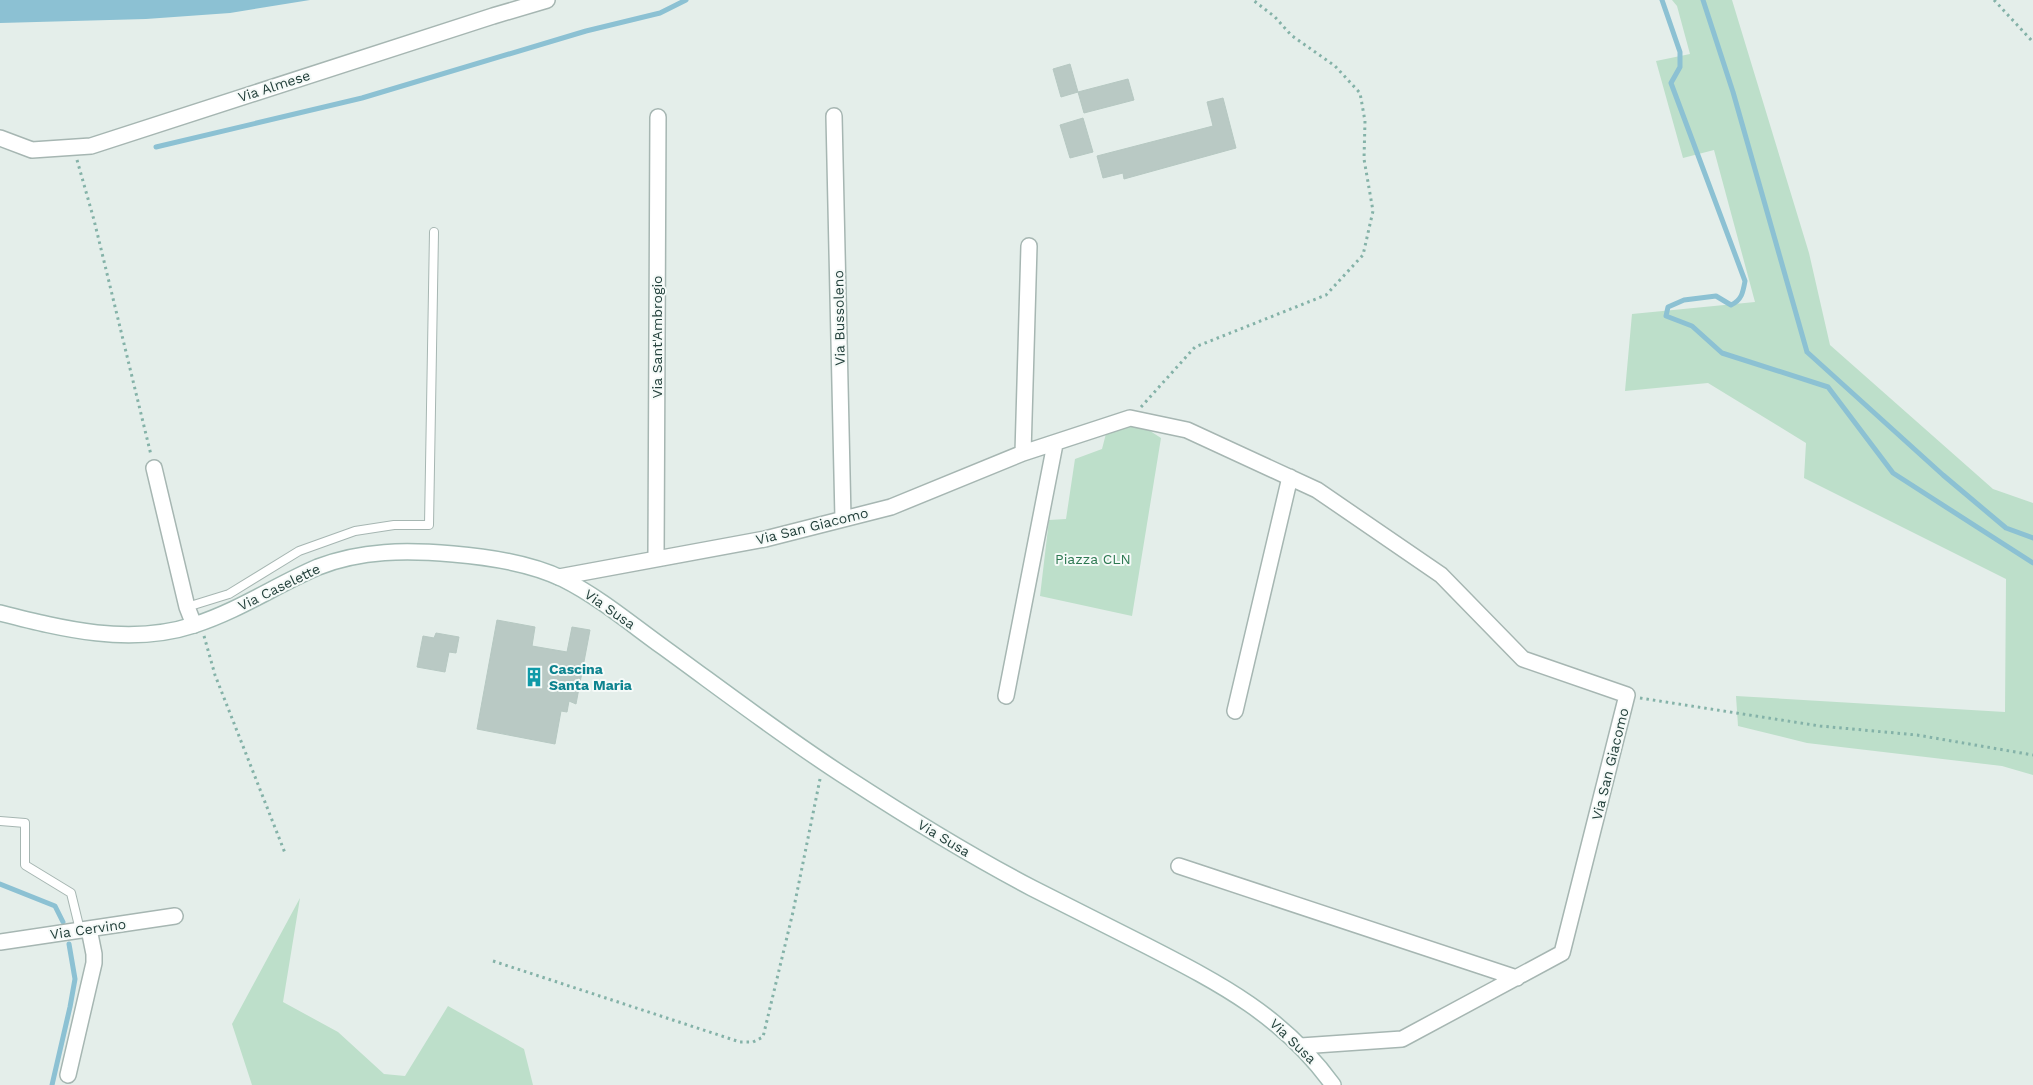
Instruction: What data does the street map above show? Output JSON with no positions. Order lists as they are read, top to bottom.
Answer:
{
  "streets": {
    "street": [
      "Via Almese",
      "Via Bussoleno",
      "Via Sant'Ambrogio",
      "Via San Giacomo",
      "Via Caselette",
      "Via Susa",
      "Via Cervino"
    ]
  },
  "crossings": [
    ["Via Bussoleno", "Via San Giacomo"],
    ["Via Sant'Ambrogio", "Via San Giacomo"],
    ["Via San Giacomo", "Via Caselette"],
    ["Via San Giacomo", "Via Susa"],
    ["Via Caselette", "Via Susa"]
  ],
  "parks": ["Piazza CLN"],
  "places": {
    "building": ["Cascina Santa Maria"]
  }
}
